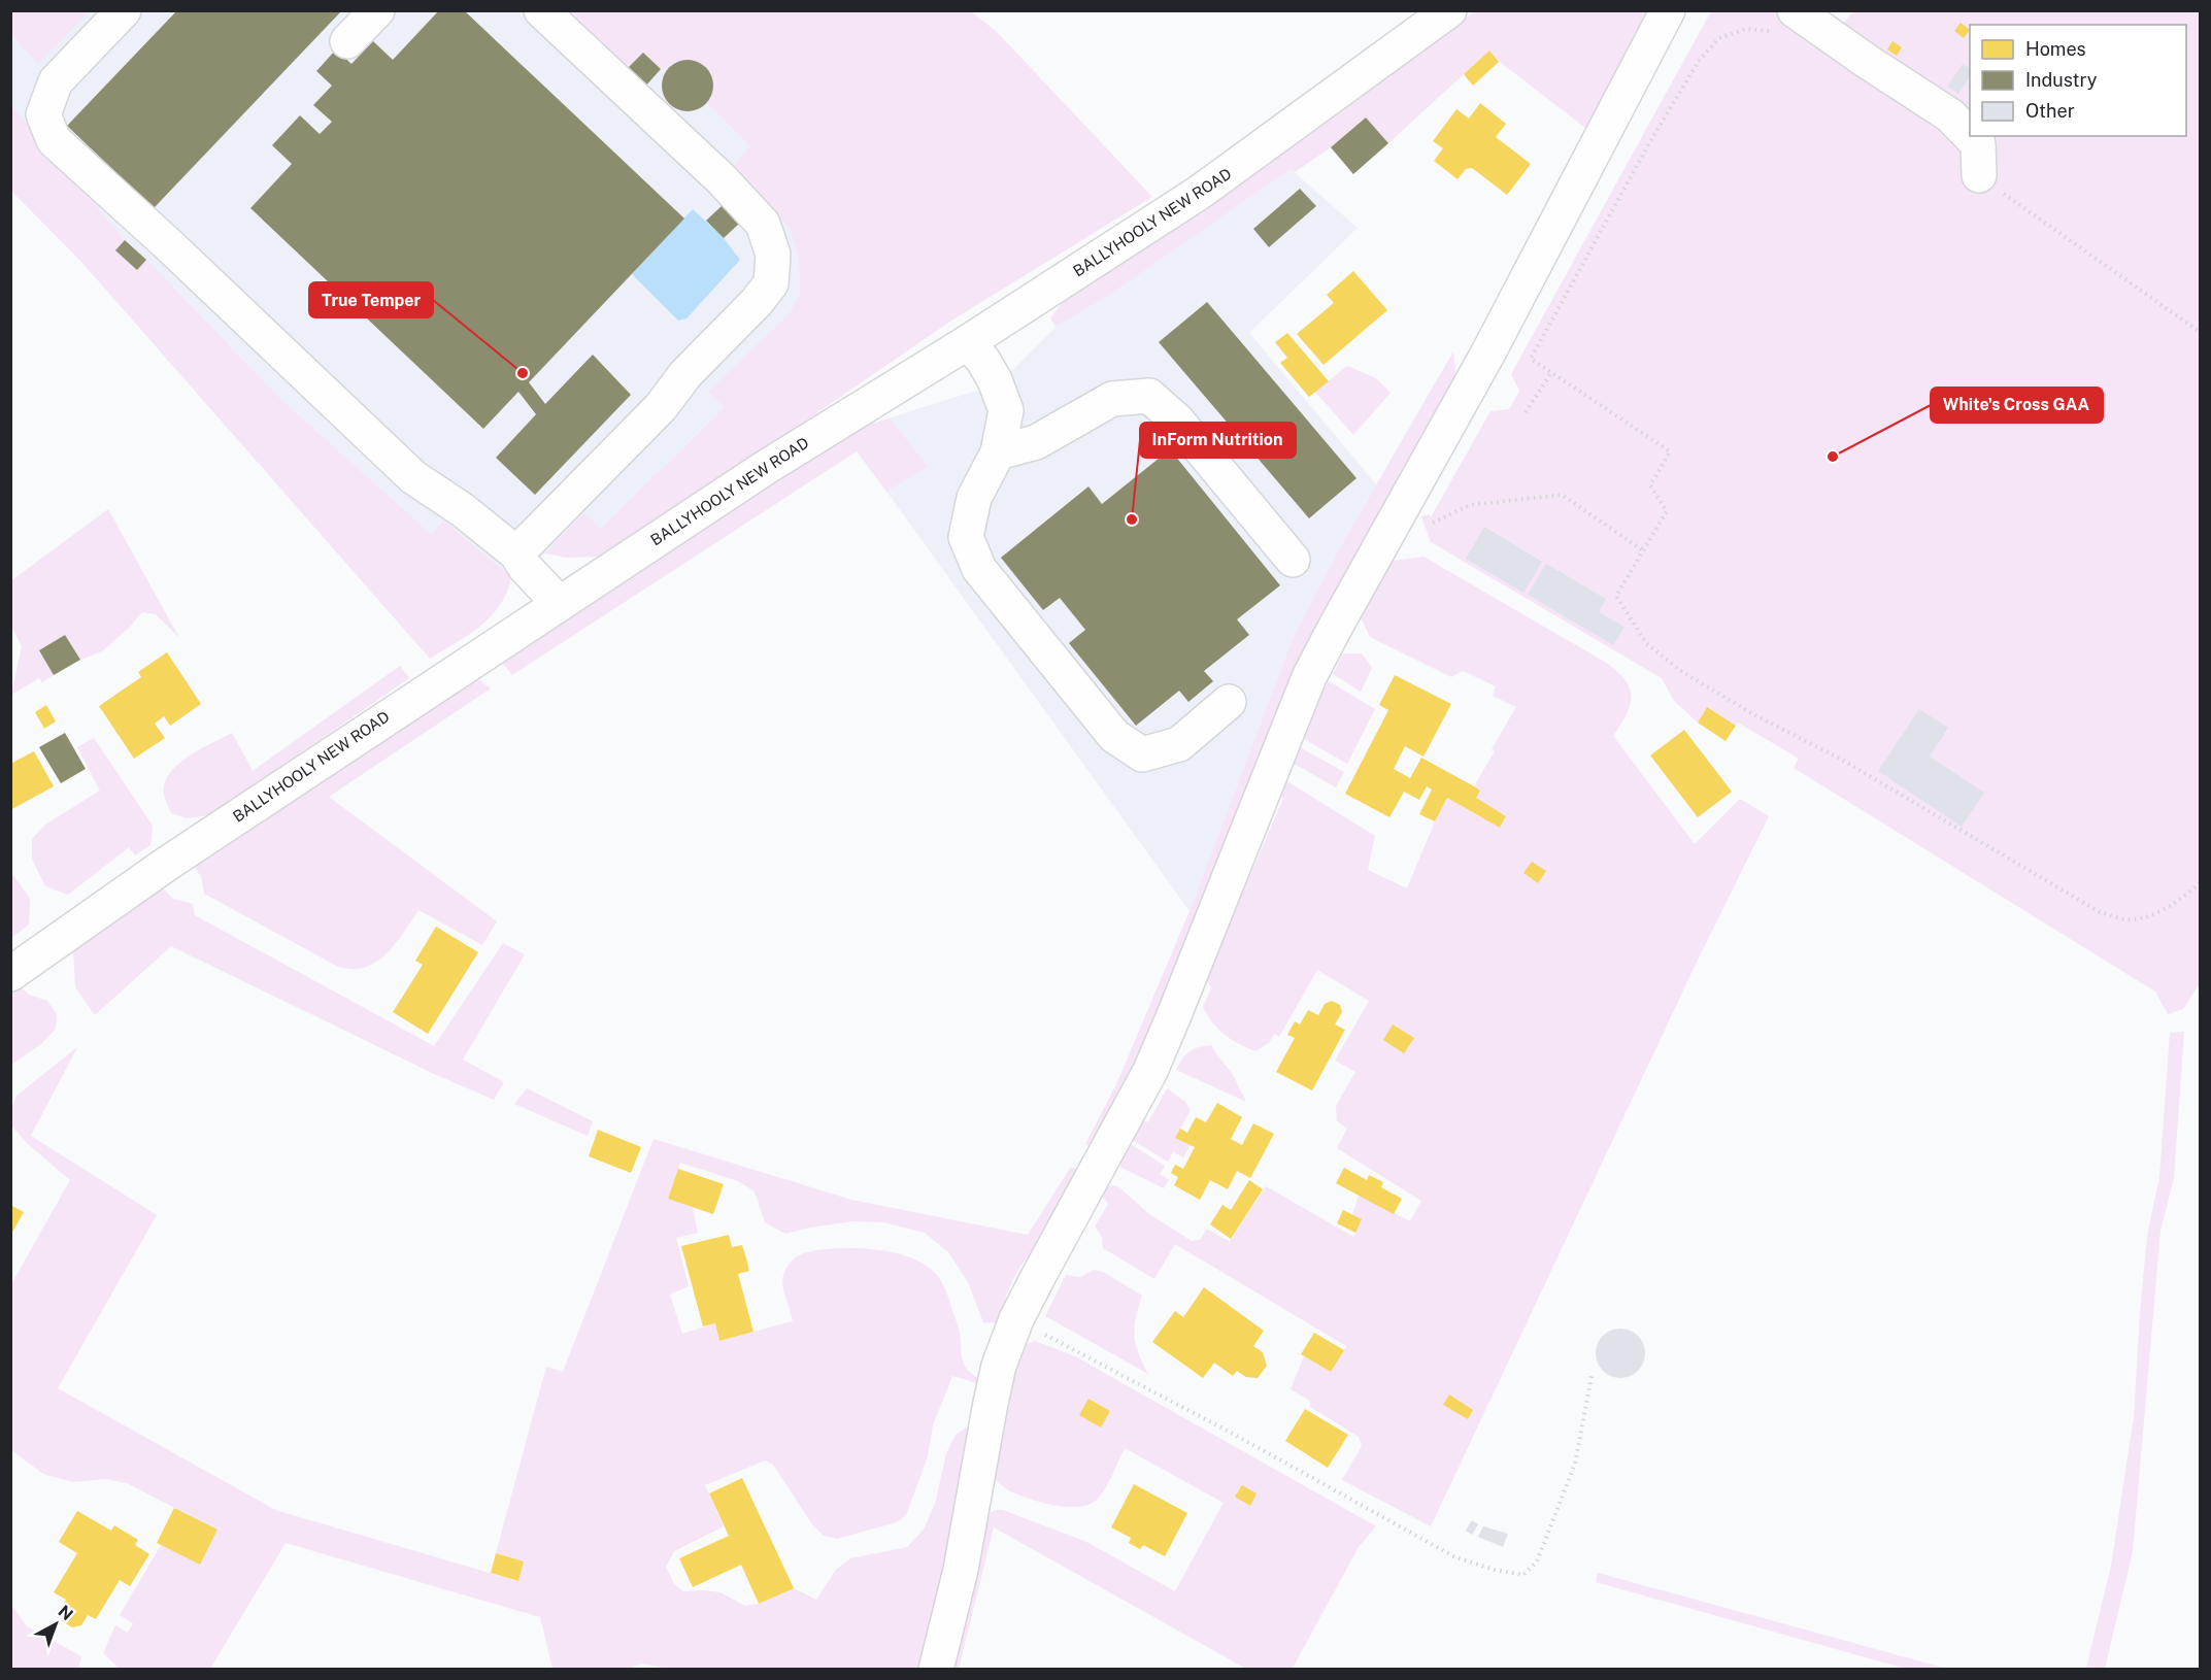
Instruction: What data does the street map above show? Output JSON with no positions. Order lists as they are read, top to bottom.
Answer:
{
  "streets": {
    "street": ["BALLYHOOLY NEW ROAD"]
  },
  "places": ["True Temper", "White's Cross GAA", "InForm Nutrition"],
  "legend": ["Homes", "Industry", "Other"],
  "north": "top right"
}
